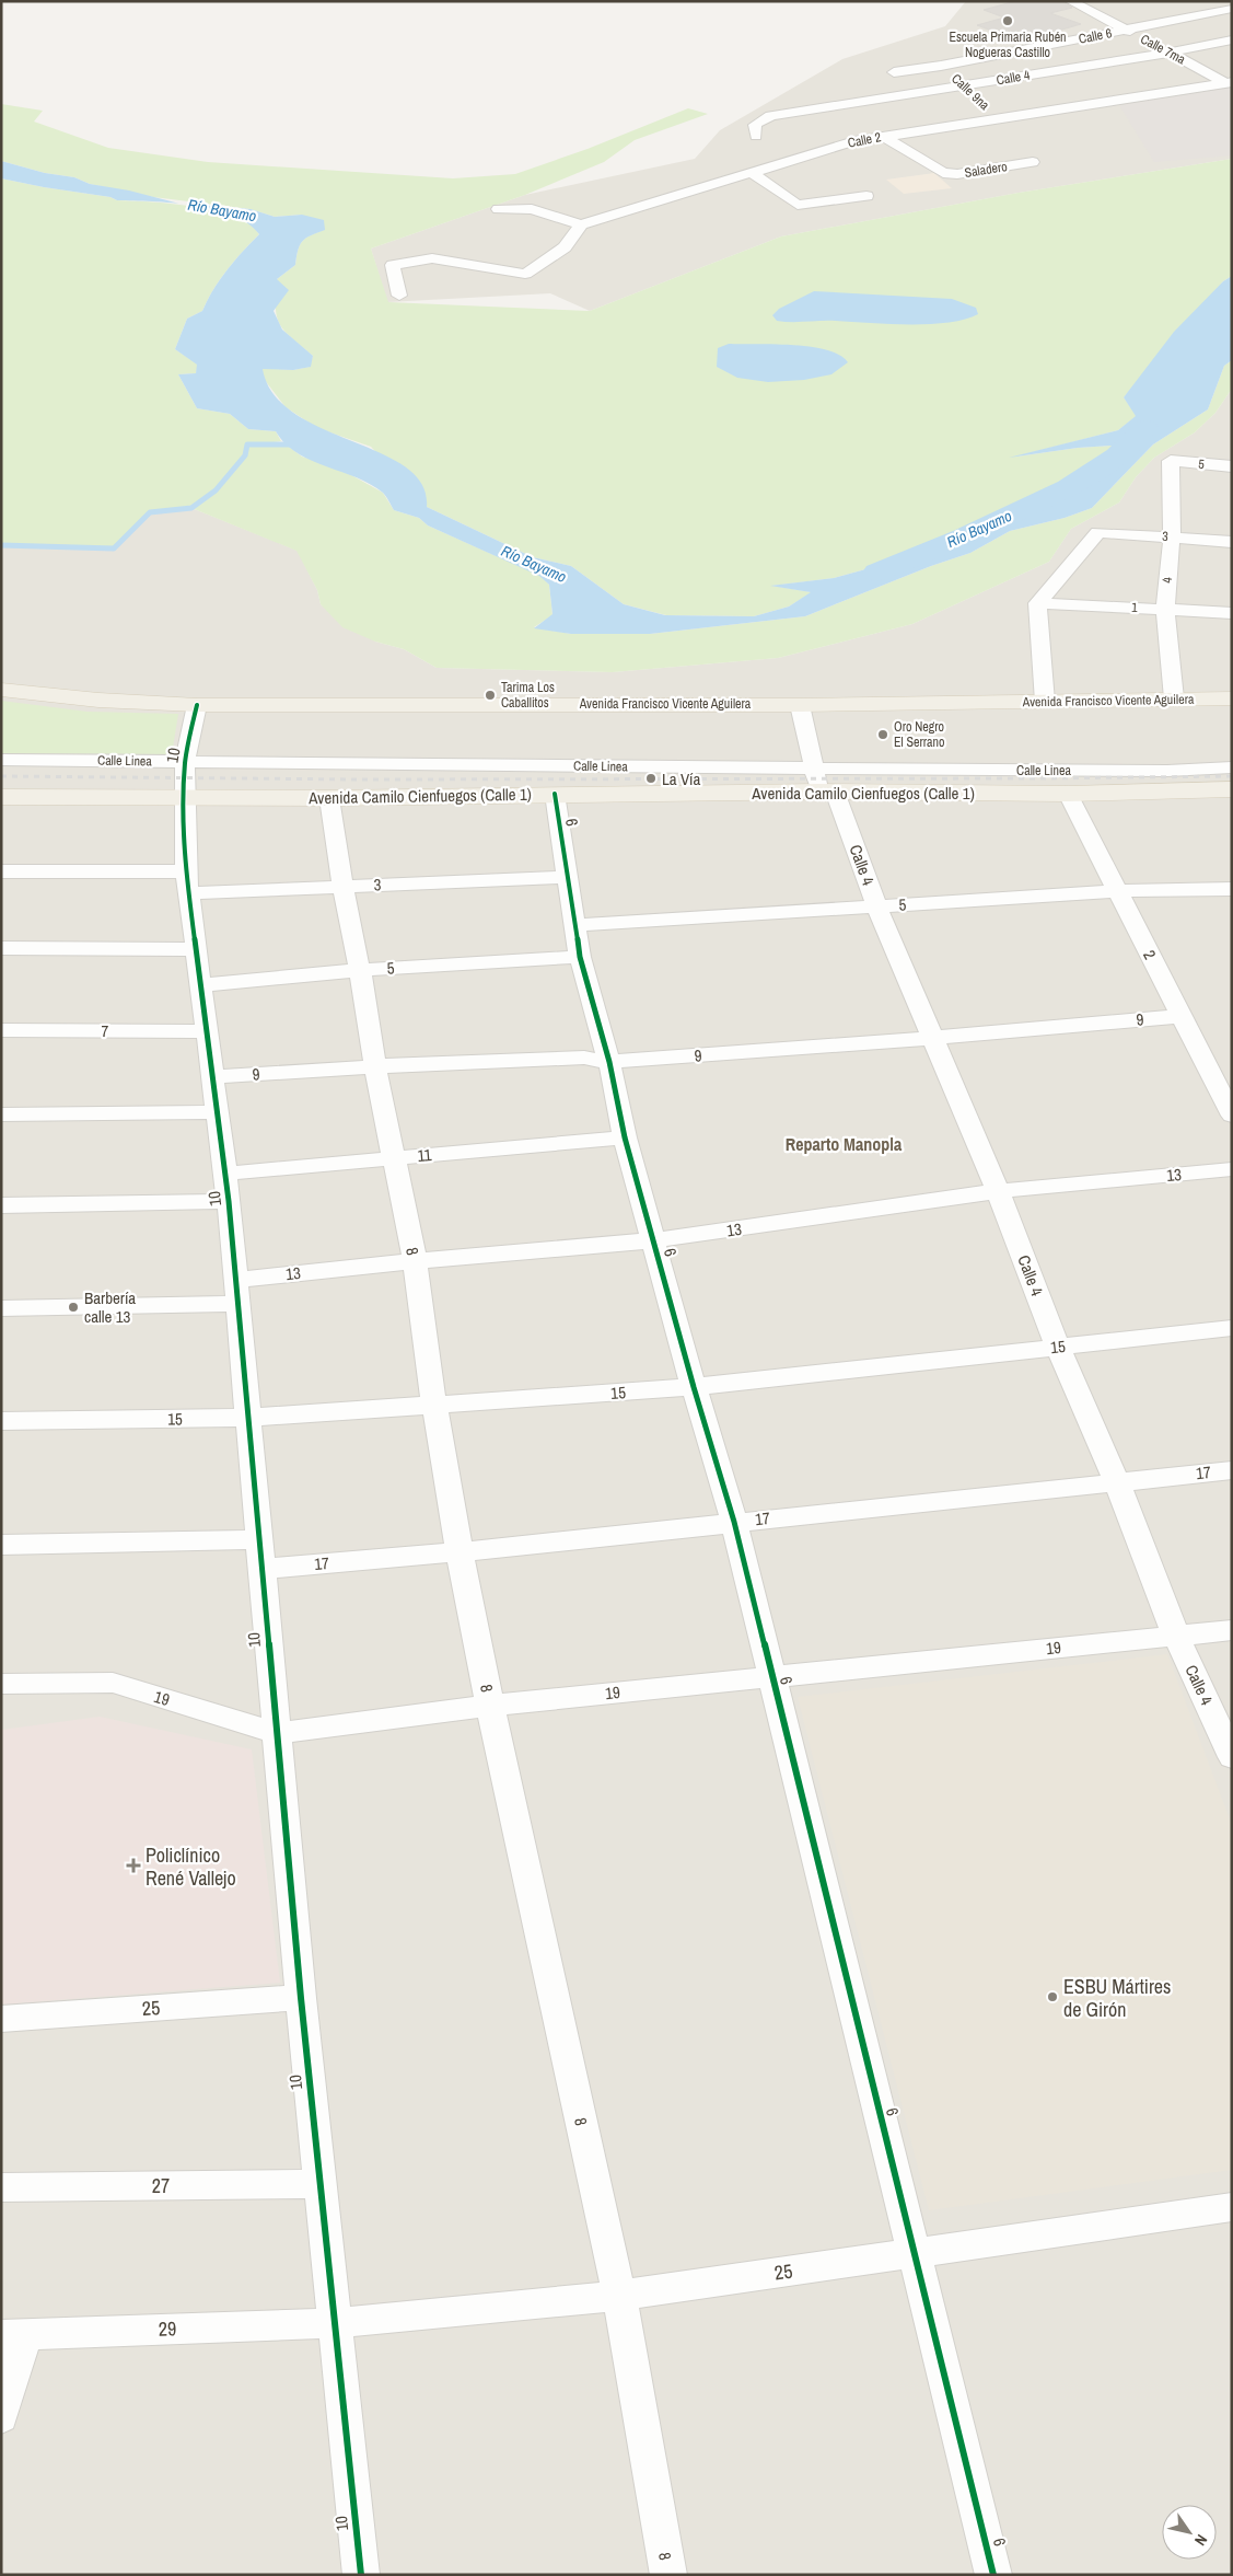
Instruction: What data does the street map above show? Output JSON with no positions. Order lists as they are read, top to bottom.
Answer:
{
  "streets": {
    "main road": ["Avenida Francisco Vicente Aguilera", "Avenida Camilo Cienfuegos (Calle 1)"],
    "street": [
      "Calle 6",
      "Calle 7ma",
      "Calle 4",
      "Calle 9na",
      "Calle 2",
      "Saladero",
      "5",
      "3",
      "4",
      "1",
      "10",
      "Calle Linea",
      "6",
      "2",
      "9",
      "7",
      "11",
      "13",
      "8",
      "15",
      "17",
      "19",
      "25",
      "27",
      "29"
    ]
  },
  "crossings": [
    ["Calle 6", "Calle 7ma"],
    ["Calle 6", "Calle 9na"],
    ["Calle 7ma", "Calle 4"],
    ["Calle 7ma", "Calle 2"],
    ["Calle 4", "Calle 9na"],
    ["Calle 4", "5"],
    ["Calle 4", "Avenida Francisco Vicente Aguilera"],
    ["Calle 4", "Calle Linea"],
    ["Calle 4", "Avenida Camilo Cienfuegos (Calle 1)"],
    ["Calle 4", "9"],
    ["Calle 4", "13"],
    ["Calle 4", "15"],
    ["Calle 4", "17"],
    ["Calle 4", "19"],
    ["Calle 9na", "Calle 2"],
    ["Calle 2", "Saladero"],
    ["5", "4"],
    ["5", "10"],
    ["5", "6"],
    ["5", "2"],
    ["5", "8"],
    ["3", "4"],
    ["3", "1"],
    ["3", "10"],
    ["3", "6"],
    ["3", "8"],
    ["4", "1"],
    ["4", "Avenida Francisco Vicente Aguilera"],
    ["Avenida Francisco Vicente Aguilera", "10"],
    ["10", "Calle Linea"],
    ["10", "Avenida Camilo Cienfuegos (Calle 1)"],
    ["10", "9"],
    ["10", "7"],
    ["10", "11"],
    ["10", "13"],
    ["10", "15"],
    ["10", "17"],
    ["10", "19"],
    ["10", "25"],
    ["10", "27"],
    ["10", "29"],
    ["Calle Linea", "Avenida Camilo Cienfuegos (Calle 1)"],
    ["Avenida Camilo Cienfuegos (Calle 1)", "6"],
    ["Avenida Camilo Cienfuegos (Calle 1)", "2"],
    ["Avenida Camilo Cienfuegos (Calle 1)", "8"],
    ["6", "9"],
    ["6", "11"],
    ["6", "13"],
    ["6", "15"],
    ["6", "17"],
    ["6", "19"],
    ["6", "25"],
    ["2", "9"],
    ["9", "8"],
    ["11", "8"],
    ["13", "8"],
    ["8", "15"],
    ["8", "17"],
    ["8", "19"],
    ["8", "25"],
    ["25", "29"]
  ],
  "districts": ["Reparto Manopla"],
  "water": ["Río Bayamo"],
  "places": {
    "other": [
      "Escuela Primaria Rubén Nogueras Castillo",
      "Tarima Los Caballitos",
      "Oro Negro El Serrano",
      "La Vía",
      "Barbería calle 13",
      "ESBU Mártires de Girón"
    ],
    "health": ["Policlínico René Vallejo"]
  },
  "north": "bottom right"
}
